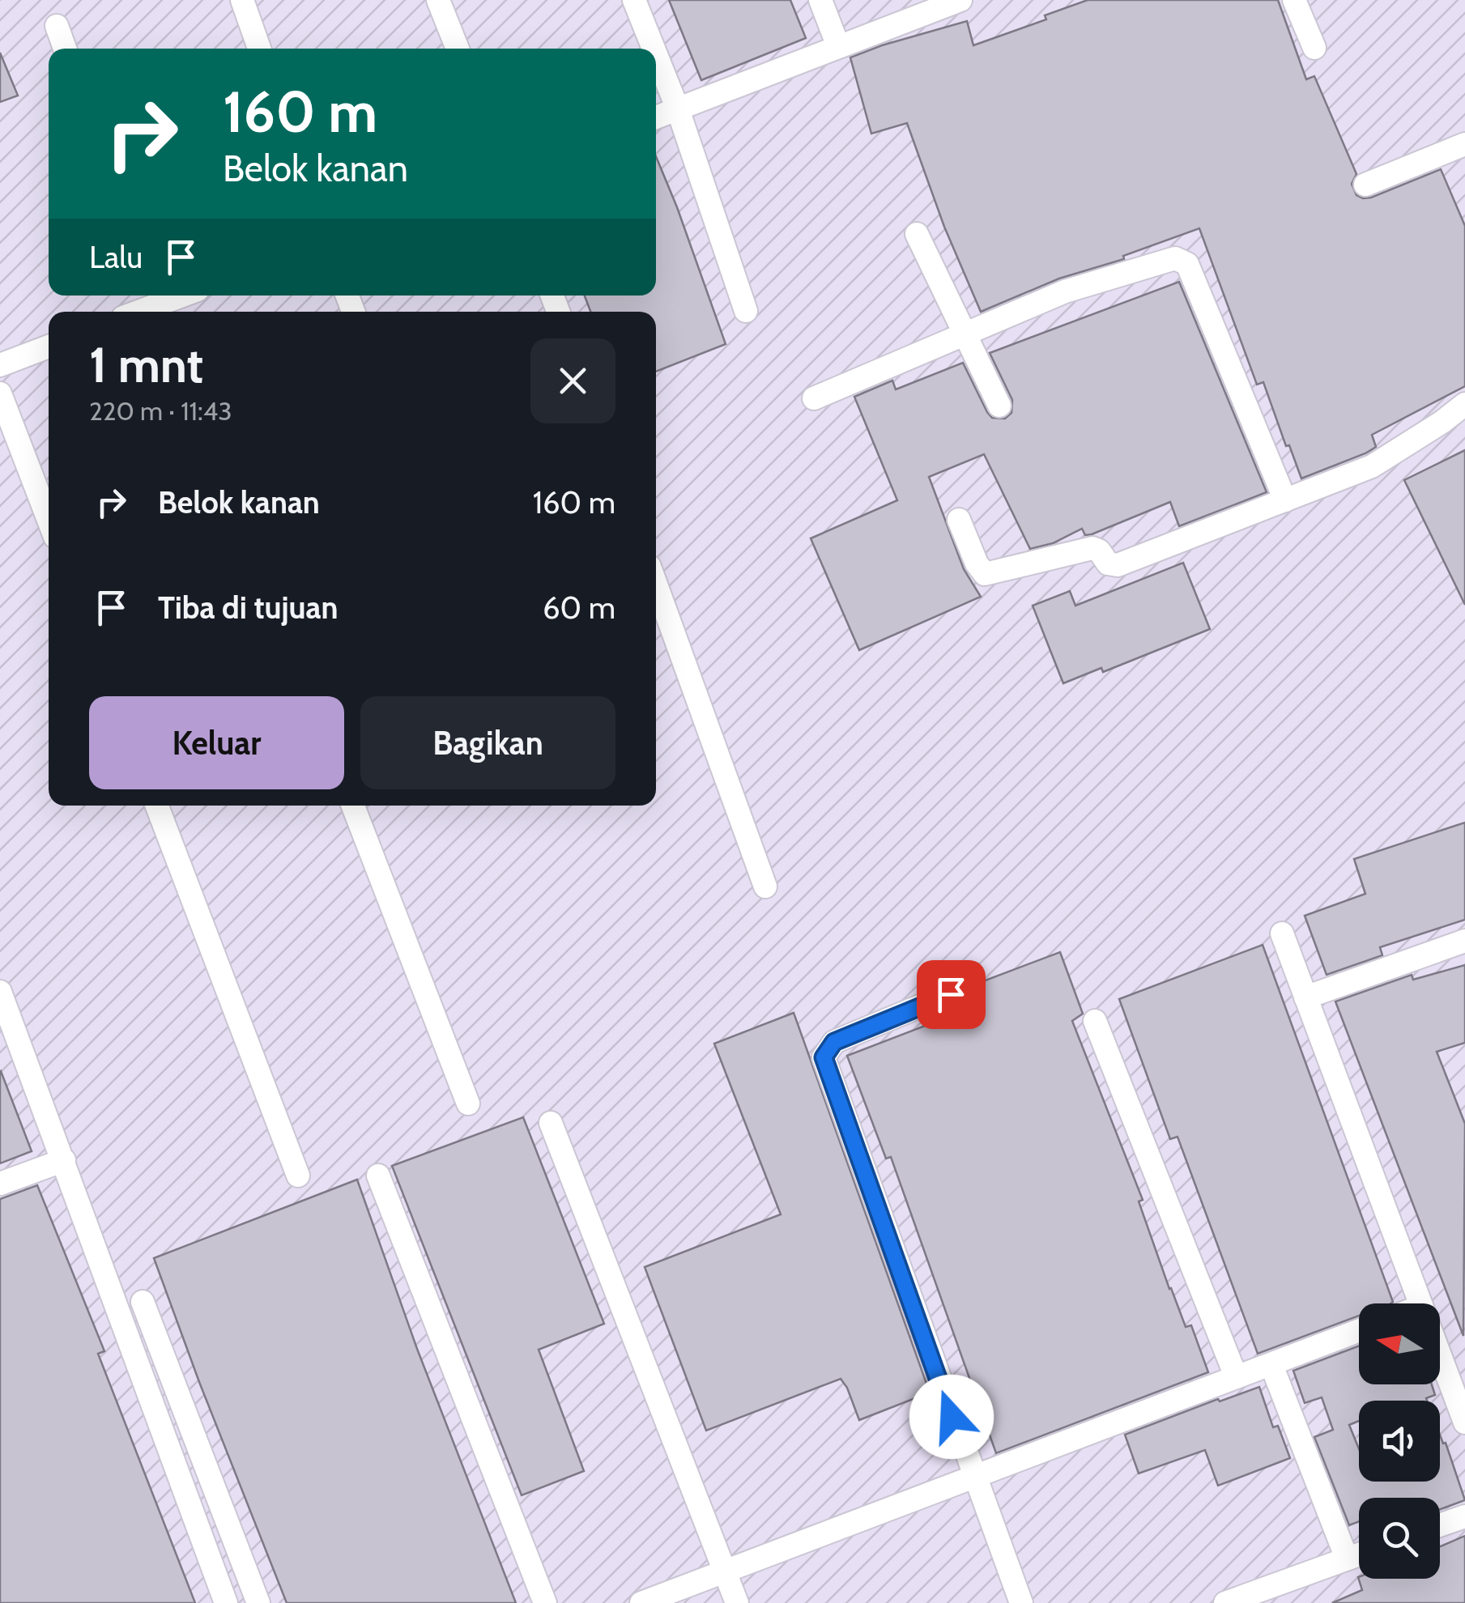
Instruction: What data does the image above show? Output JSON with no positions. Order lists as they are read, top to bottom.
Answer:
{
  "north": "left",
  "page": {
    "turn": ["160 m", "Belok kanan"],
    "then": "Lalu",
    "heading": ["1 mnt", "220 m · 11:43"],
    "list": [
      {
        "name": "Belok kanan",
        "value": "160 m"
      },
      {
        "name": "Tiba di tujuan",
        "value": "60 m"
      }
    ],
    "buttons": ["Keluar", "Bagikan"]
  }
}
